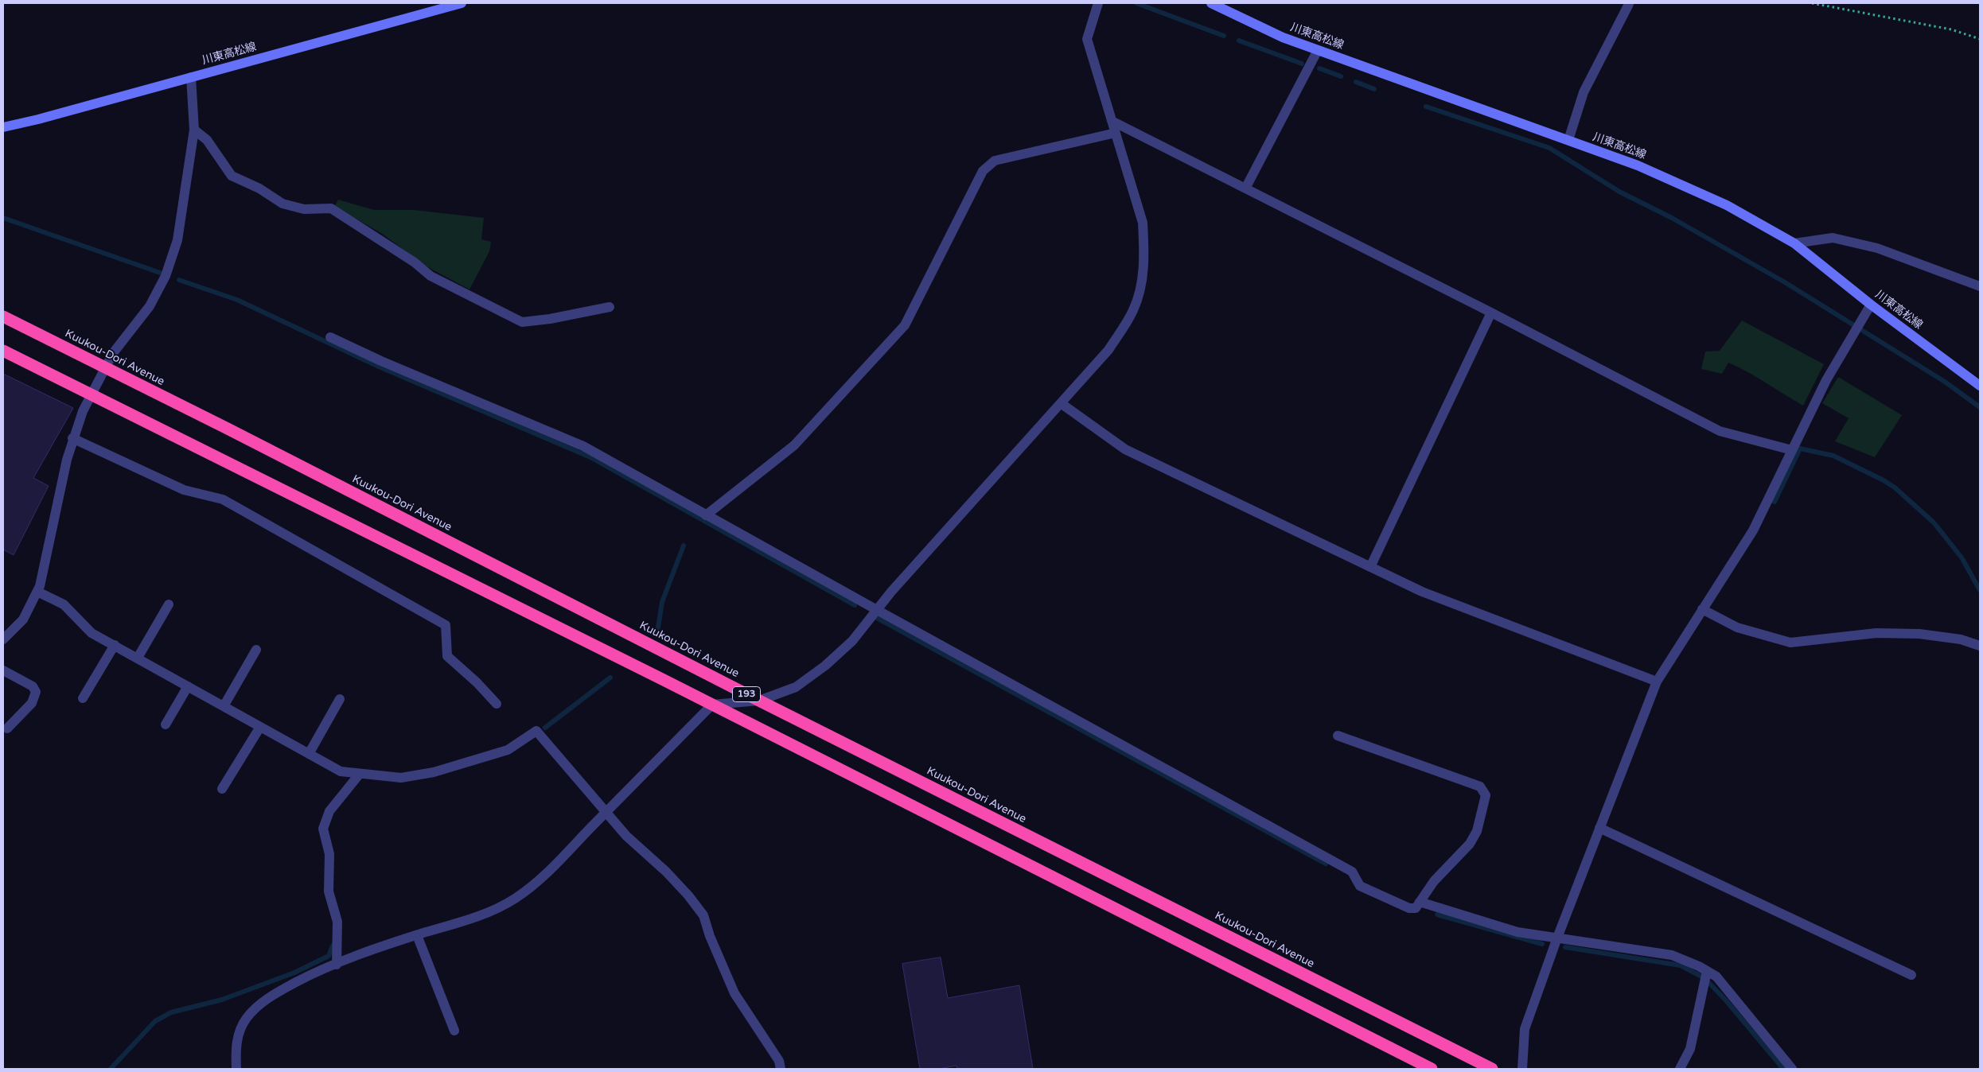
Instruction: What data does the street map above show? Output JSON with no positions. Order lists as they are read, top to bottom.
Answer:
{
  "streets": {
    "highway": ["Kuukou-Dori Avenue", "193"],
    "main road": ["川東高松線"]
  }
}
